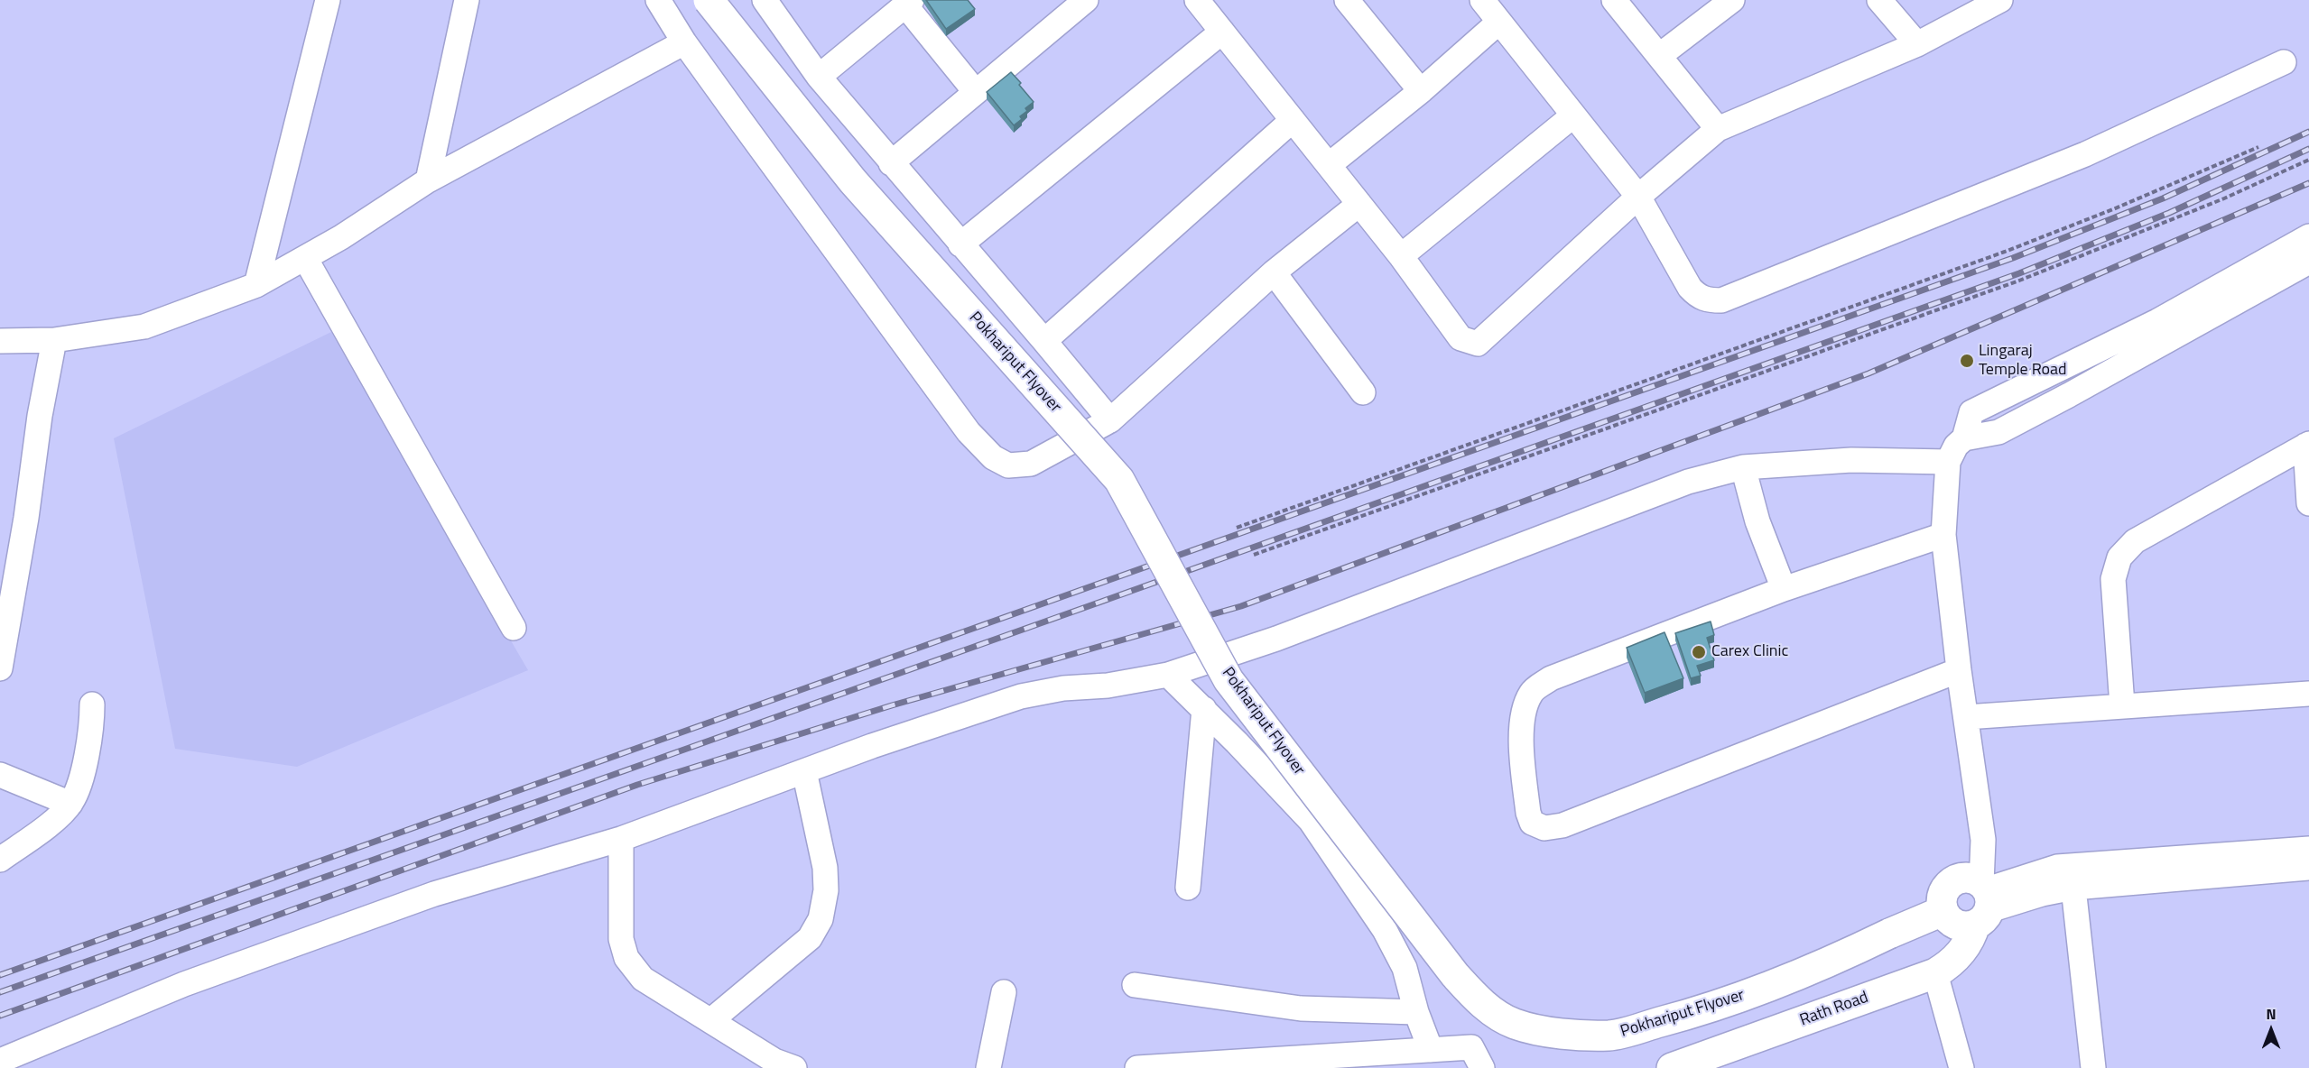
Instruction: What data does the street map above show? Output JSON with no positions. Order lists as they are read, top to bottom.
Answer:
{
  "streets": {
    "main road": ["Pokhariput Flyover", "Rath Road"]
  },
  "crossings": [
    ["Pokhariput Flyover", "Rath Road"]
  ],
  "places": ["Lingaraj Temple Road", "Carex Clinic"],
  "north": "top"
}
